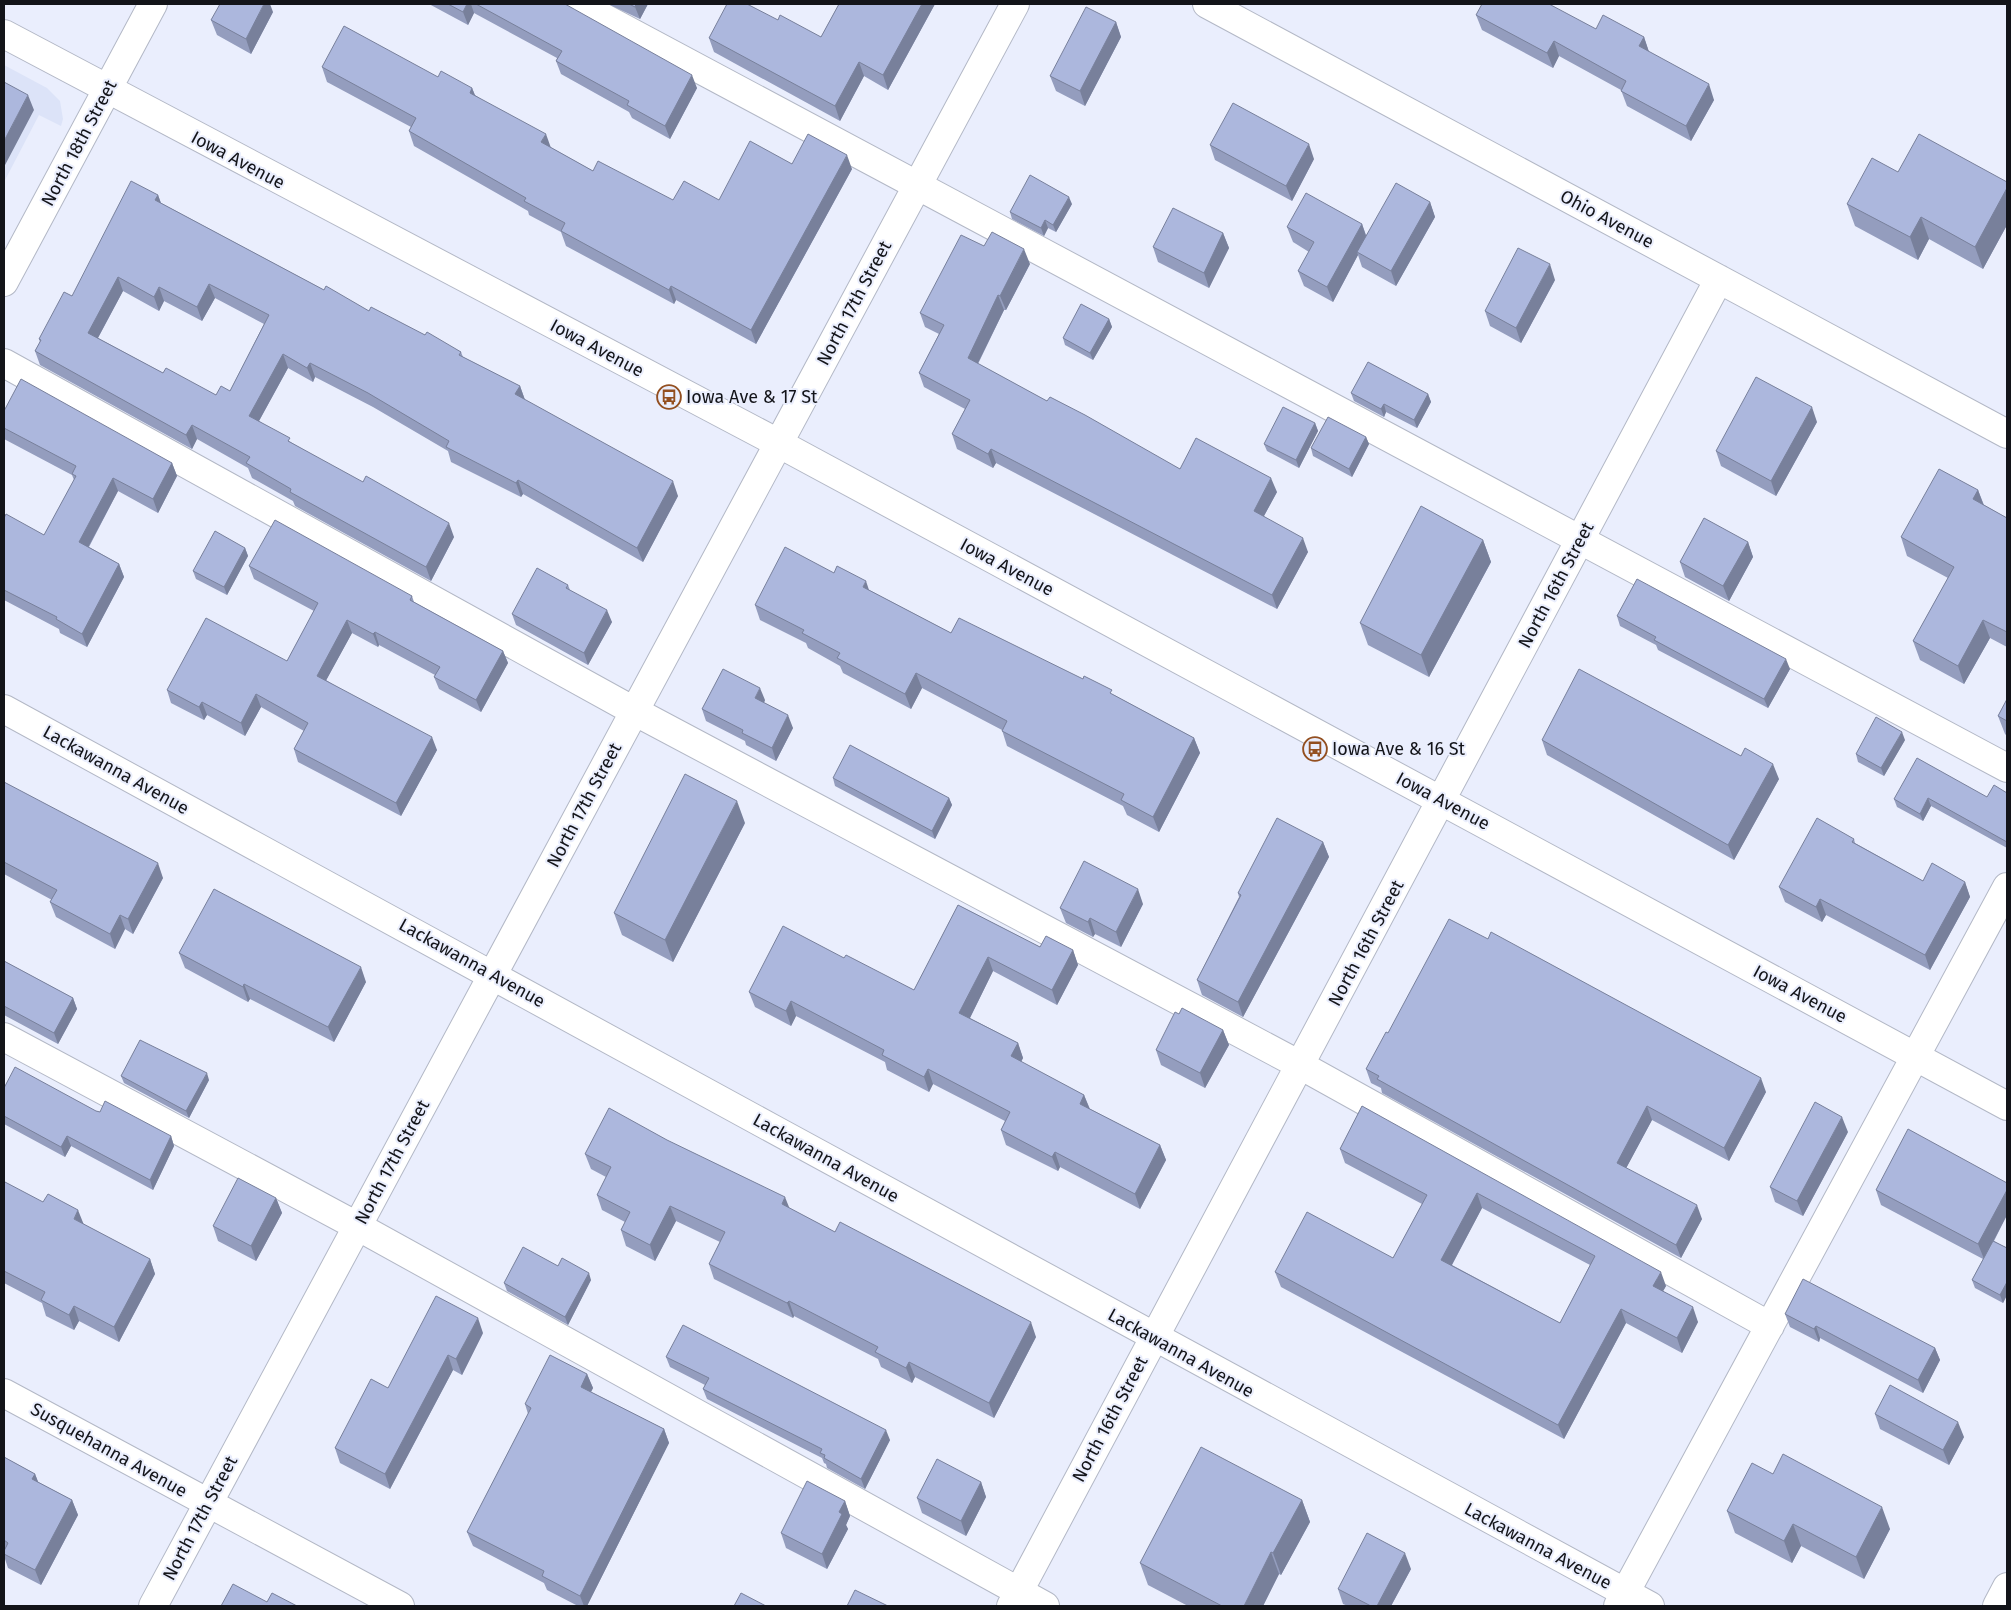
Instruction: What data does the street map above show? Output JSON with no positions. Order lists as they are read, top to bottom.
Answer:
{
  "streets": {
    "street": [
      "North 18th Street",
      "Iowa Avenue",
      "Ohio Avenue",
      "North 17th Street",
      "North 16th Street",
      "Lackawanna Avenue",
      "Susquehanna Avenue"
    ]
  },
  "crossings": [
    ["North 18th Street", "Iowa Avenue"],
    ["Iowa Avenue", "North 17th Street"],
    ["Iowa Avenue", "North 16th Street"],
    ["Ohio Avenue", "North 16th Street"],
    ["North 17th Street", "Lackawanna Avenue"],
    ["North 17th Street", "Susquehanna Avenue"],
    ["North 16th Street", "Lackawanna Avenue"]
  ],
  "places": {
    "bus stop": ["Iowa Ave & 17 St", "Iowa Ave & 16 St"]
  }
}
